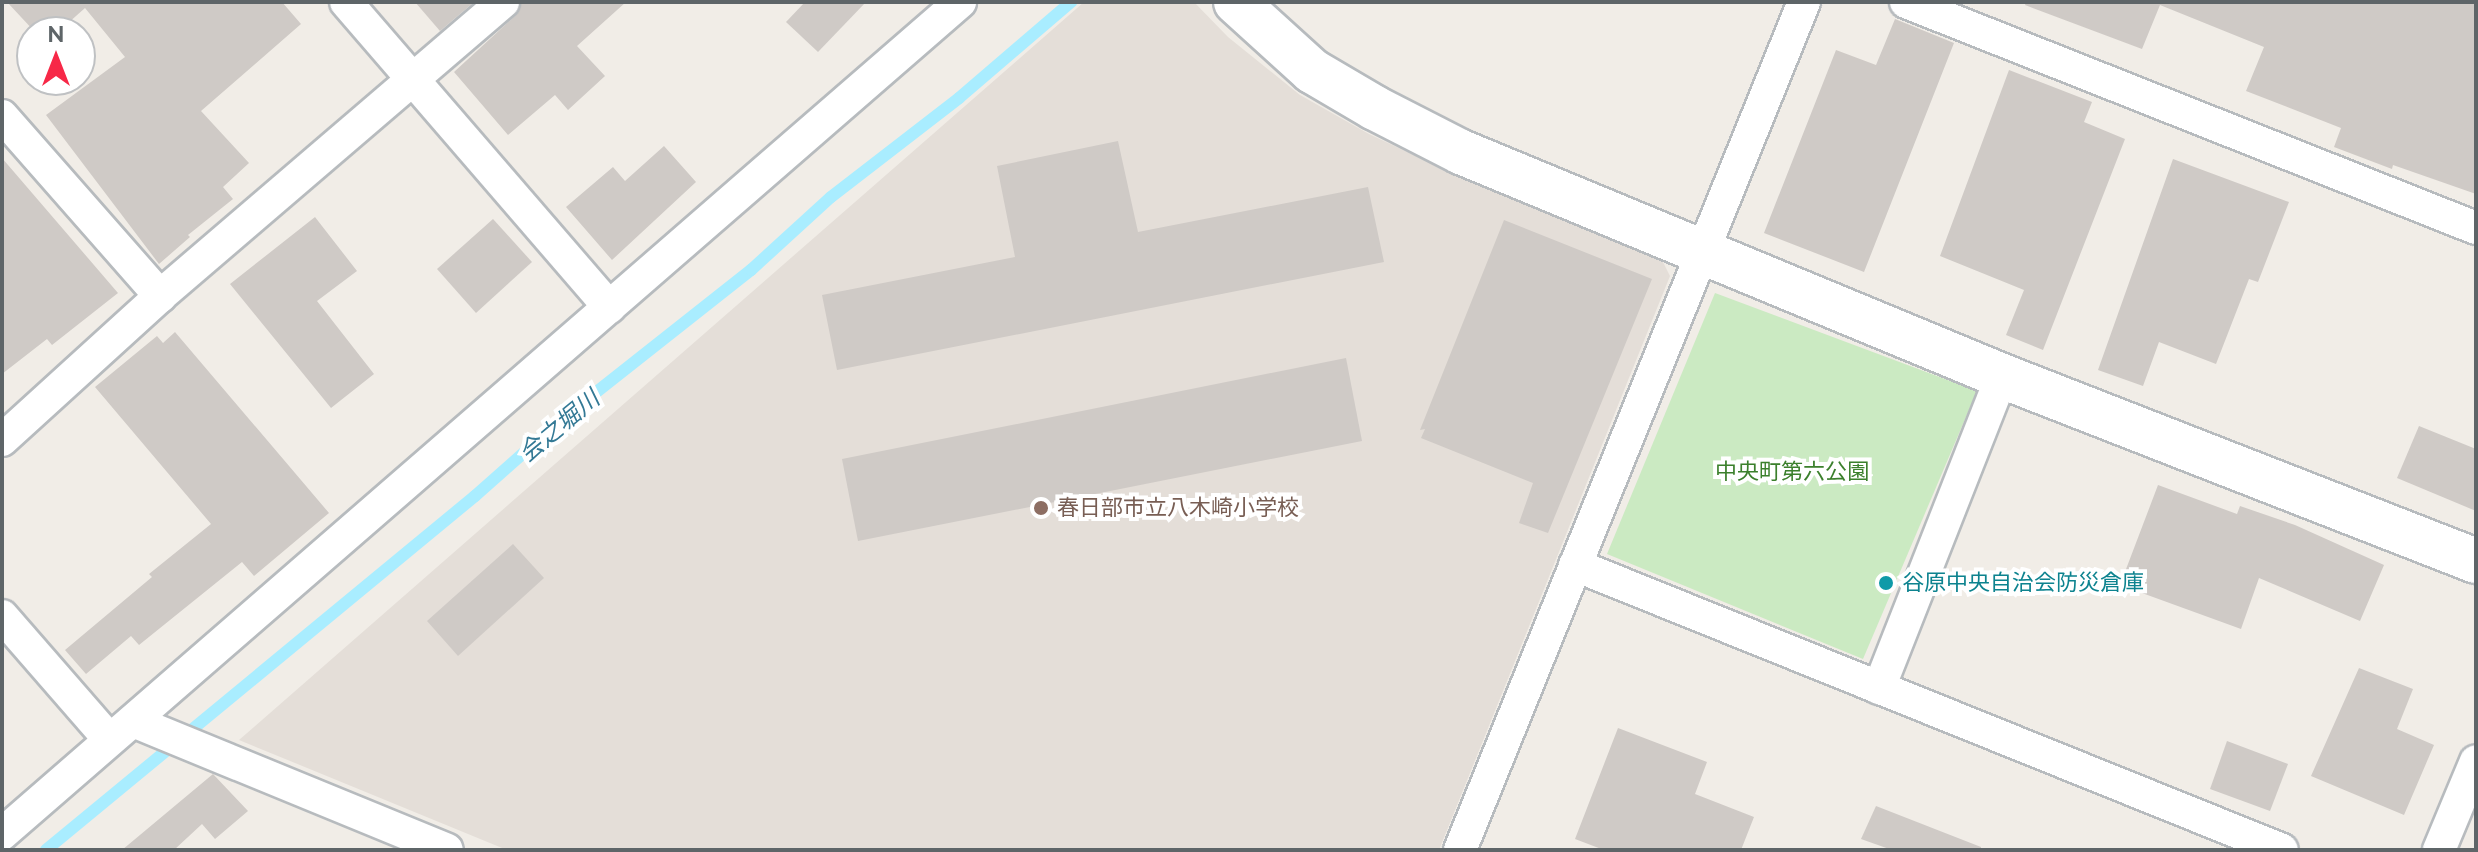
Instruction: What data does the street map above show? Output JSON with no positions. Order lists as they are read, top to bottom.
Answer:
{
  "water": ["会之堀川"],
  "parks": ["中央町第六公園"],
  "places": ["春日部市立八木崎小学校", "谷原中央自治会防災倉庫"],
  "north": "top"
}
